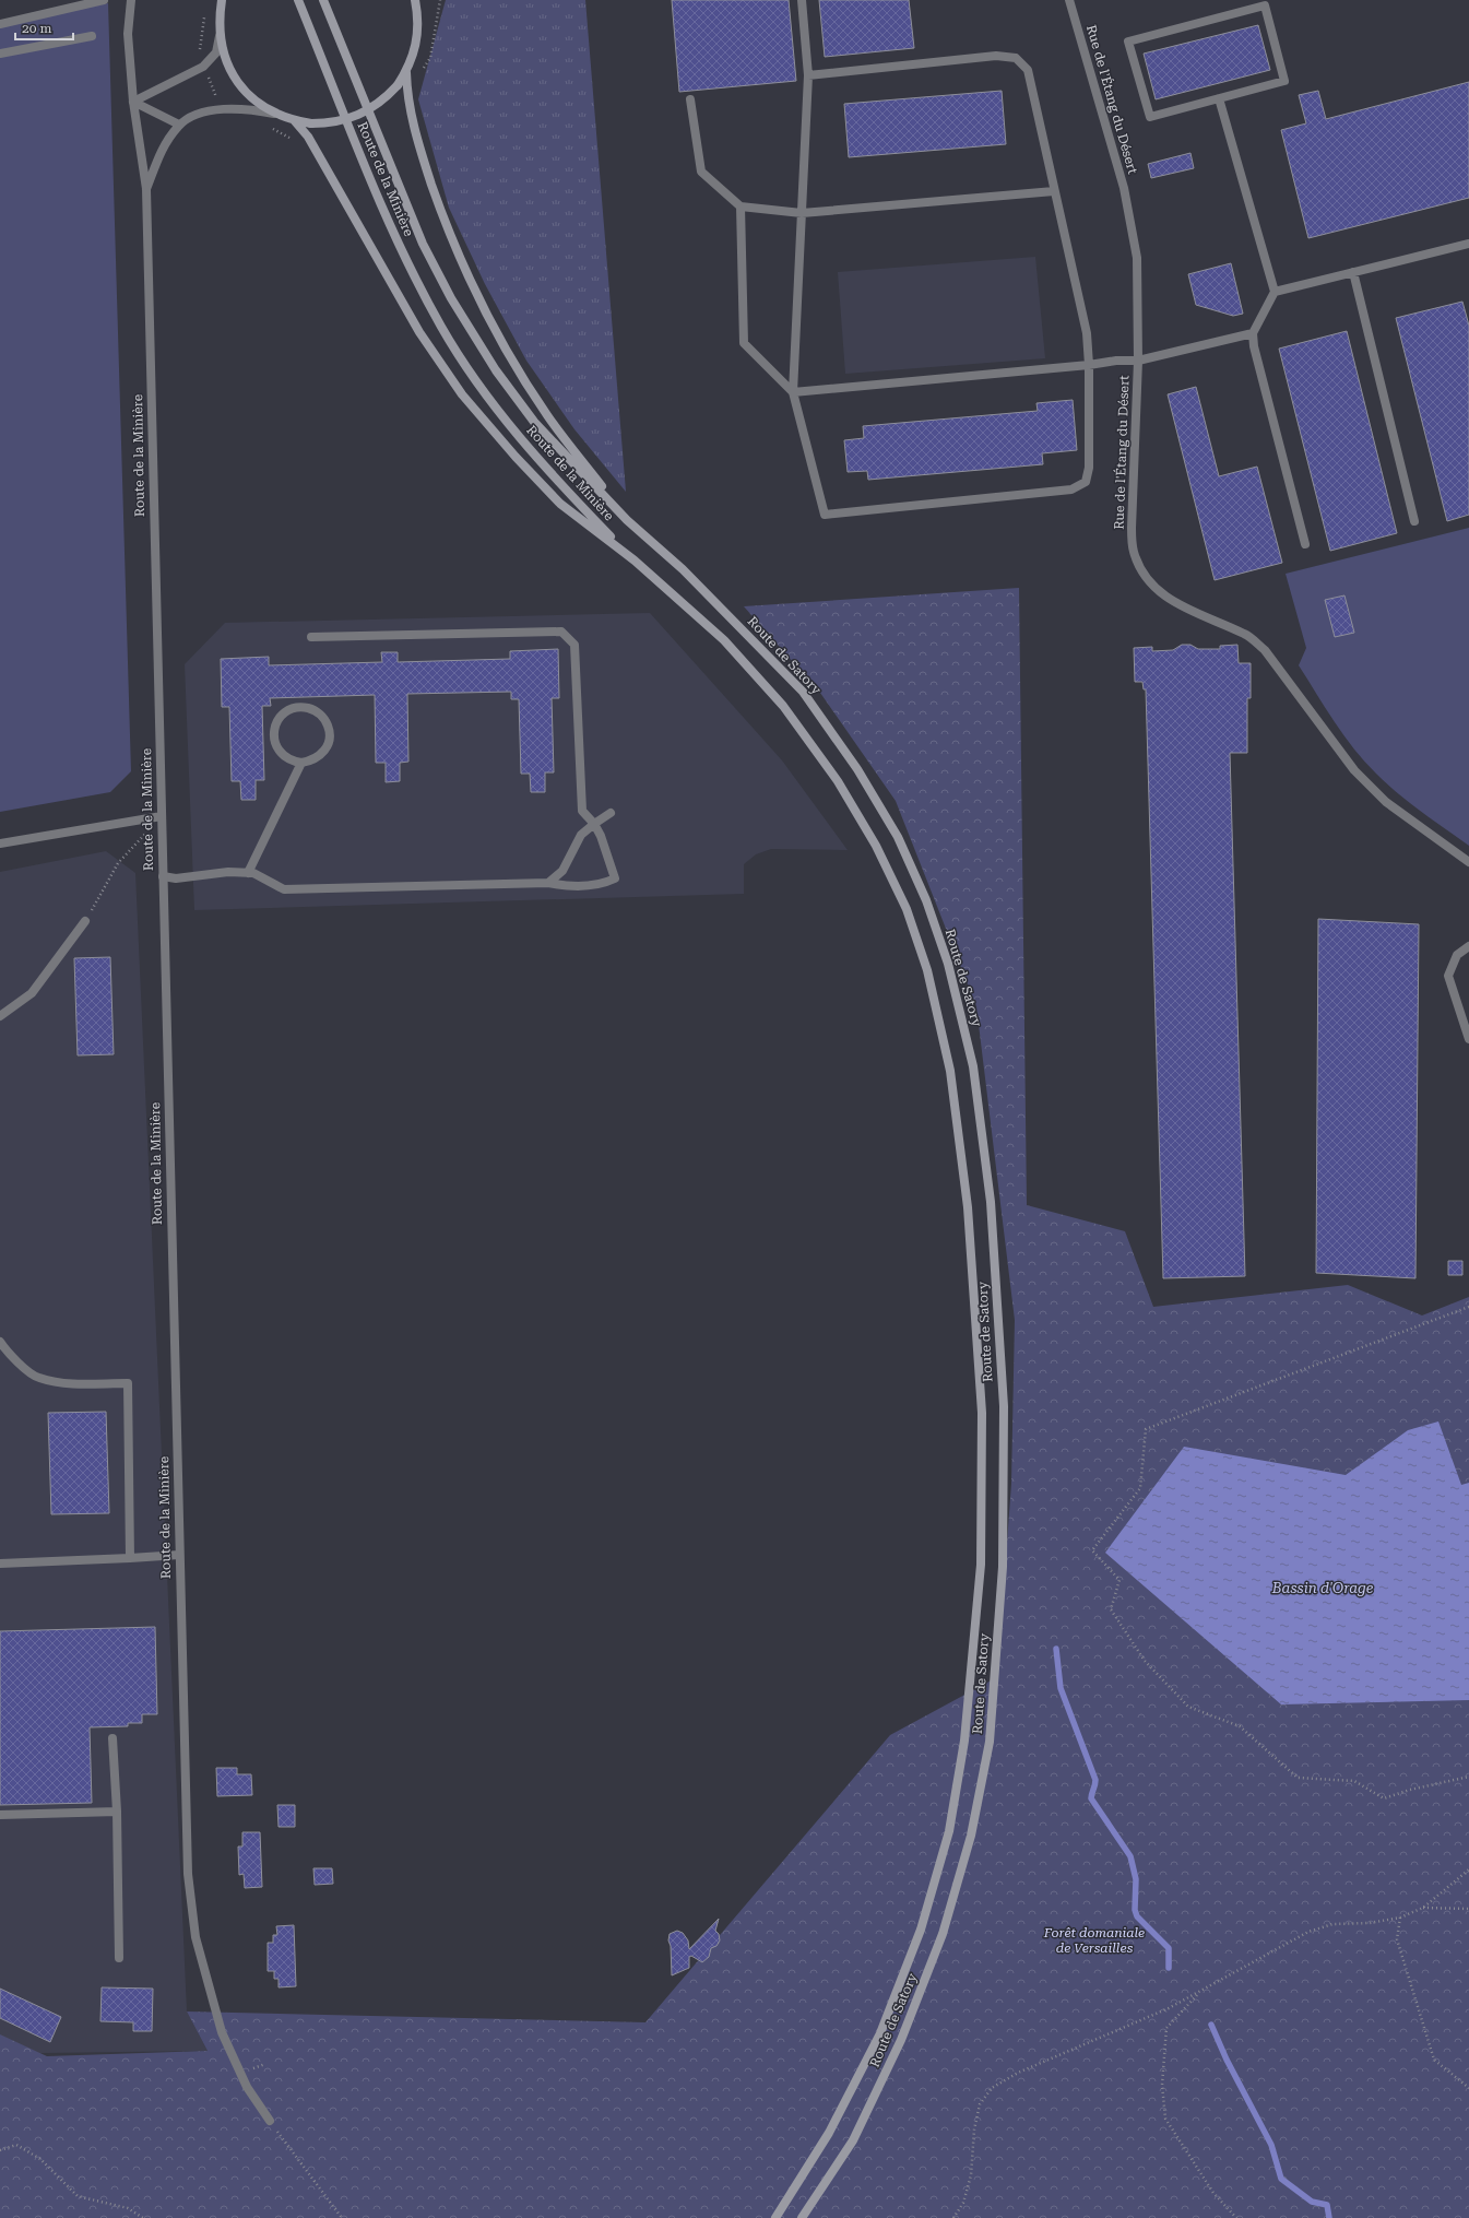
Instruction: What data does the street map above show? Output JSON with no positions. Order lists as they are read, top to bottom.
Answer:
{
  "streets": {
    "main road": ["Route de la Minière", "Route de Satory"],
    "street": ["Rue de l'Étang du Désert"]
  },
  "crossings": [
    ["Route de la Minière", "Route de Satory"]
  ],
  "water": ["Bassin d'Orage"],
  "parks": ["Forêt domaniale de Versailles"],
  "scale_bar": "20 m"
}
